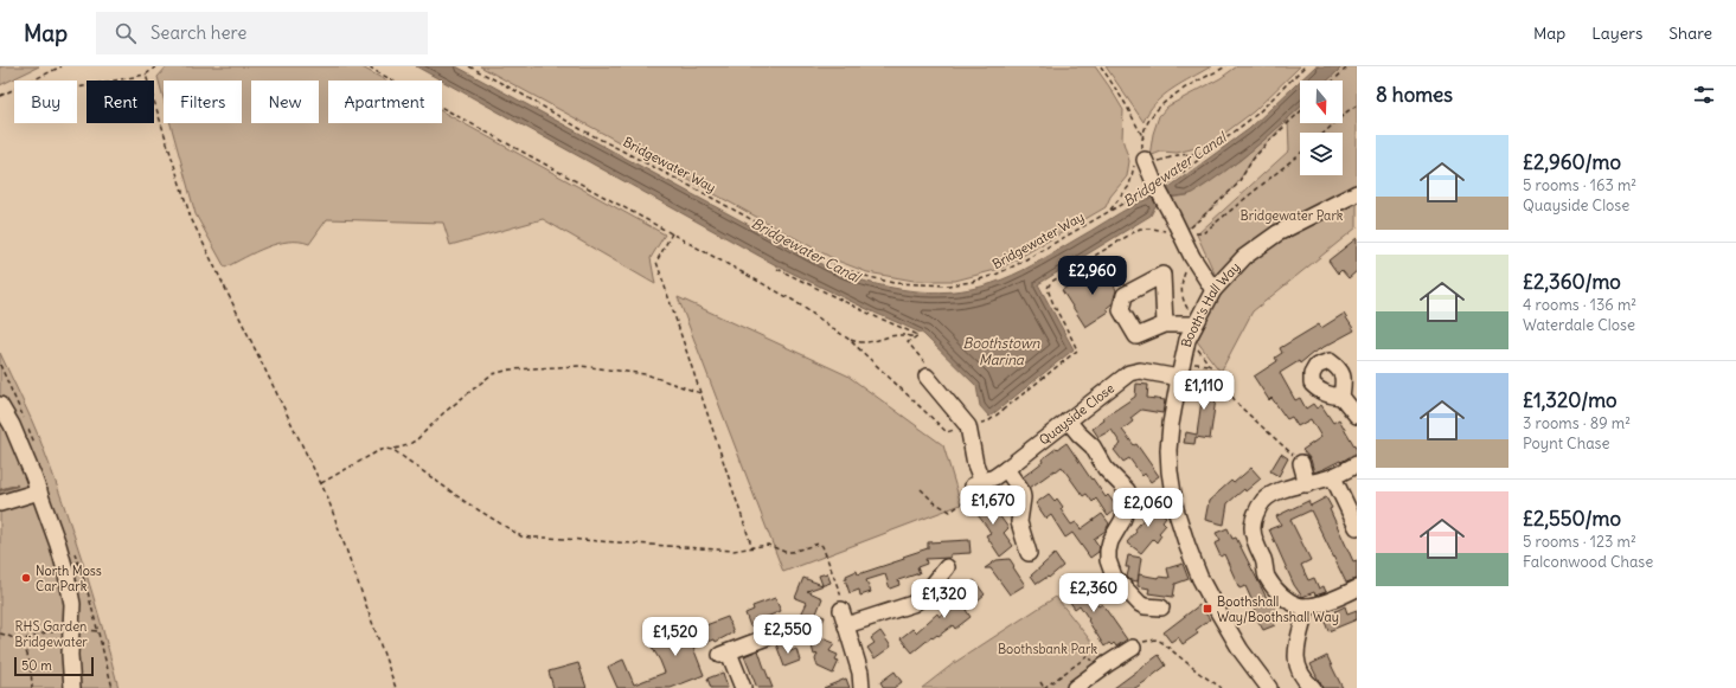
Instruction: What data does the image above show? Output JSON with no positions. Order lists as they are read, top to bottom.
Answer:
{
  "streets": {
    "street": ["Booth's Hall Way", "Quayside Close"],
    "path": ["Bridgewater Way"]
  },
  "crossings": [
    ["Booth's Hall Way", "Quayside Close"]
  ],
  "water": ["Bridgewater Canal", "Boothstown Marina"],
  "parks": ["Bridgewater Park", "RHS Garden Bridgewater", "Boothsbank Park"],
  "places": {
    "other": ["North Moss Car Park"],
    "transit": ["Boothshall Way/Boothshall Way"]
  },
  "scale_bar": "50 m",
  "north": "bottom",
  "page": {
    "header": "Map",
    "search": "Search here",
    "nav": ["Map", "Layers", "Share"],
    "heading": "8 homes",
    "chip": [
      "Buy",
      "Rent",
      "Filters",
      "New",
      "Apartment"
    ],
    "list": [
      {
        "name": "£2,960/mo",
        "note": "5 rooms · 163 m² · Quayside Close"
      },
      {
        "name": "£2,360/mo",
        "note": "4 rooms · 136 m² · Waterdale Close"
      },
      {
        "name": "£1,320/mo",
        "note": "3 rooms · 89 m² · Poynt Chase"
      },
      {
        "name": "£2,550/mo",
        "note": "5 rooms · 123 m² · Falconwood Chase"
      }
    ],
    "price": [
      "£2,960",
      "£1,110",
      "£1,670",
      "£2,060",
      "£2,360",
      "£1,320",
      "£2,550",
      "£1,520"
    ],
    "scale": "50 m"
  }
}
